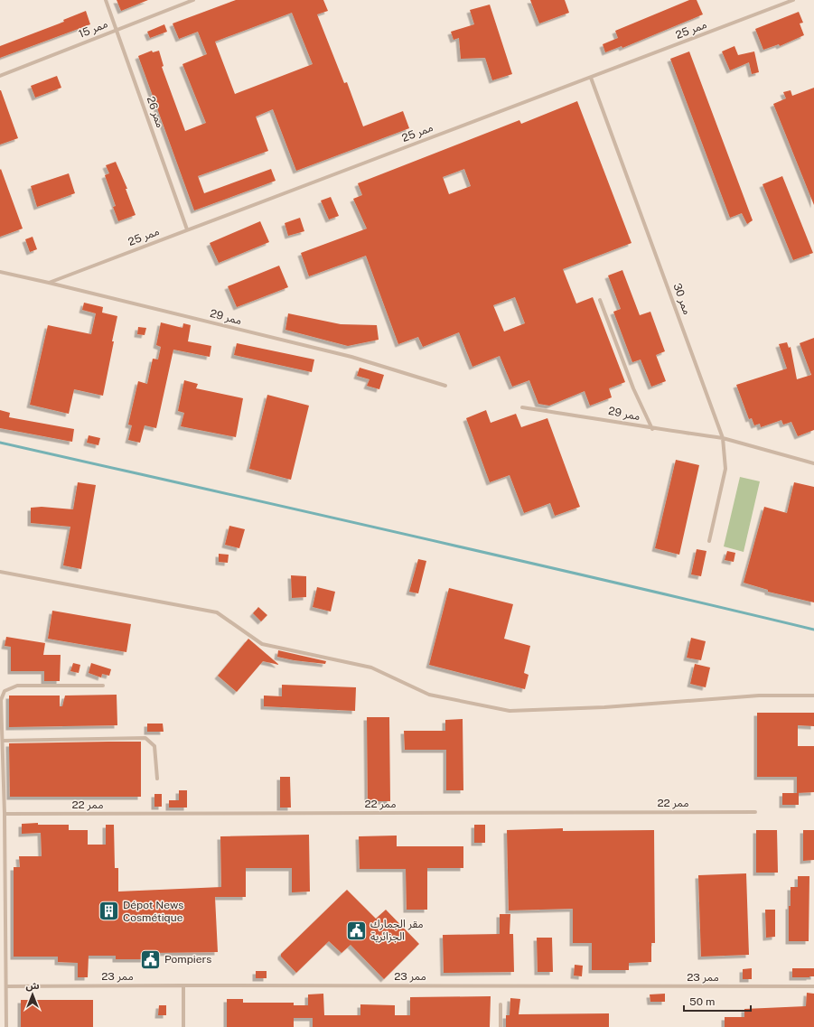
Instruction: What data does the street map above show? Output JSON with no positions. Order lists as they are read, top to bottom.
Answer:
{
  "streets": {
    "lane": [
      "ممر 15",
      "ممر 25",
      "ممر 26",
      "ممر 30",
      "ممر 29",
      "ممر 22",
      "ممر 23"
    ]
  },
  "crossings": [
    ["ممر 15", "ممر 26"],
    ["ممر 25", "ممر 26"],
    ["ممر 25", "ممر 30"],
    ["ممر 25", "ممر 29"],
    ["ممر 30", "ممر 29"]
  ],
  "places": {
    "building": ["Dépot News Cosmétique"],
    "public building": ["مقر الجمارك الجزائرية", "Pompiers"]
  },
  "scale_bar": "50 m",
  "north": "top"
}
